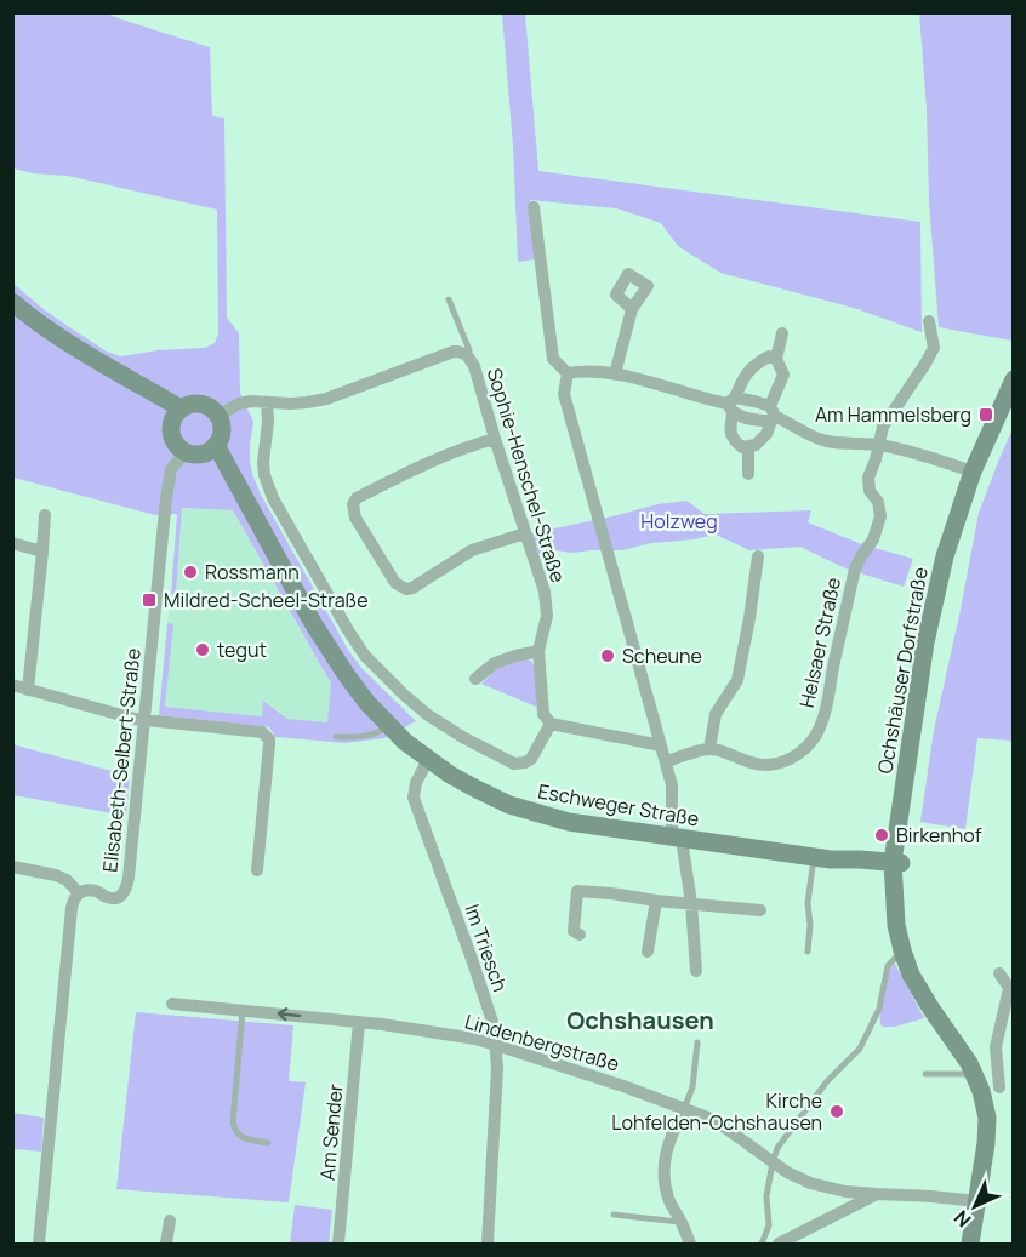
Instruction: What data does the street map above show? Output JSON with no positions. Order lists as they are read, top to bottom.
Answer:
{
  "streets": {
    "main road": ["Ochshäuser Dorfstraße", "Eschweger Straße"],
    "street": [
      "Sophie-Henschel-Straße",
      "Helsaer Straße",
      "Elisabeth-Selbert-Straße",
      "Im Triesch",
      "Lindenbergstraße",
      "Am Sender"
    ]
  },
  "crossings": [
    ["Sophie-Henschel-Straße", "Elisabeth-Selbert-Straße"],
    ["Sophie-Henschel-Straße", "Eschweger Straße"],
    ["Ochshäuser Dorfstraße", "Eschweger Straße"],
    ["Ochshäuser Dorfstraße", "Lindenbergstraße"],
    ["Elisabeth-Selbert-Straße", "Eschweger Straße"],
    ["Eschweger Straße", "Im Triesch"],
    ["Im Triesch", "Lindenbergstraße"],
    ["Lindenbergstraße", "Am Sender"]
  ],
  "districts": ["Ochshausen"],
  "parks": ["Holzweg"],
  "places": {
    "transit": ["Am Hammelsberg", "Mildred-Scheel-Straße"],
    "other": [
      "Rossmann",
      "tegut",
      "Scheune",
      "Birkenhof",
      "Kirche Lohfelden-Ochshausen"
    ]
  },
  "north": "bottom left"
}
